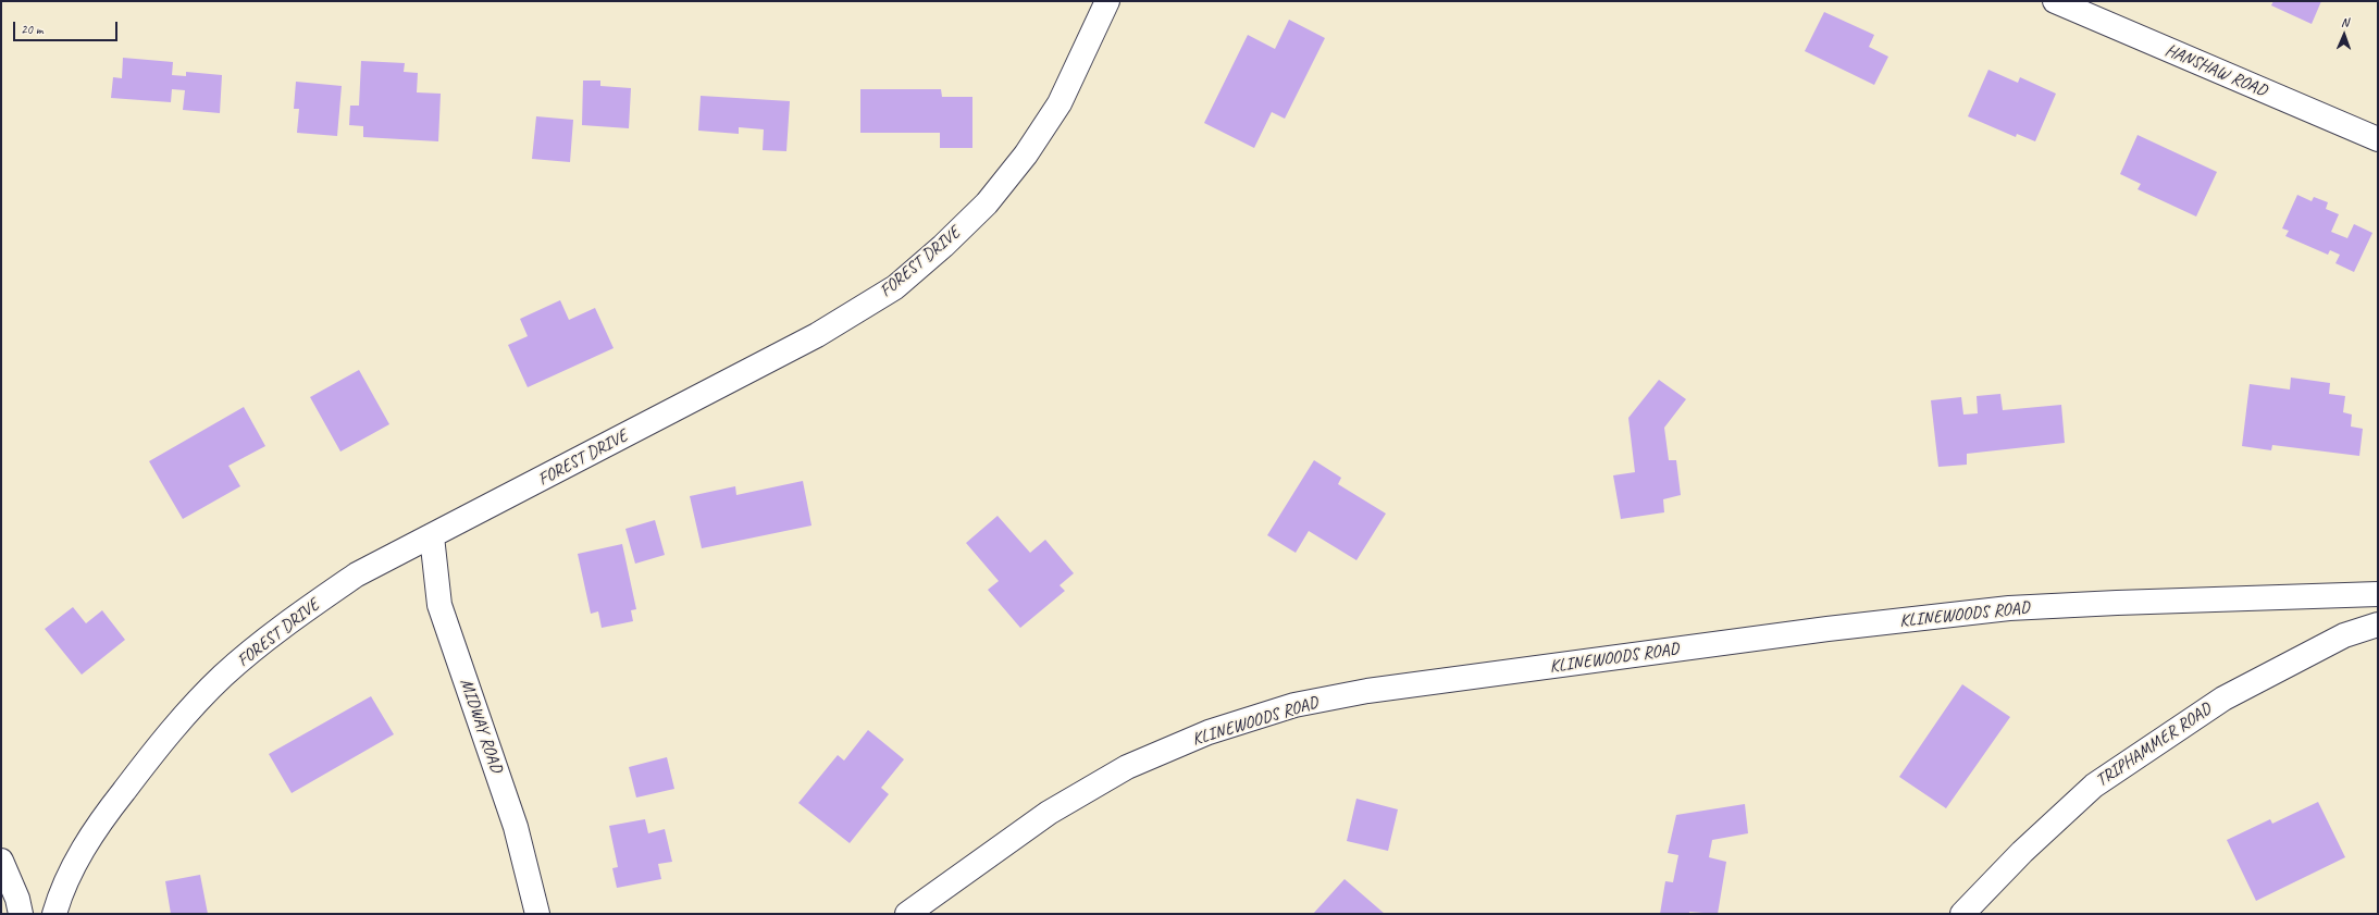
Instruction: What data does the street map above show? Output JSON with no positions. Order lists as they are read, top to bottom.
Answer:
{
  "streets": {
    "street": [
      "HANSHAW ROAD",
      "FOREST DRIVE",
      "KLINEWOODS ROAD",
      "MIDWAY ROAD",
      "TRIPHAMMER ROAD"
    ]
  },
  "crossings": [
    ["FOREST DRIVE", "MIDWAY ROAD"]
  ],
  "scale_bar": "20 m",
  "north": "top"
}
